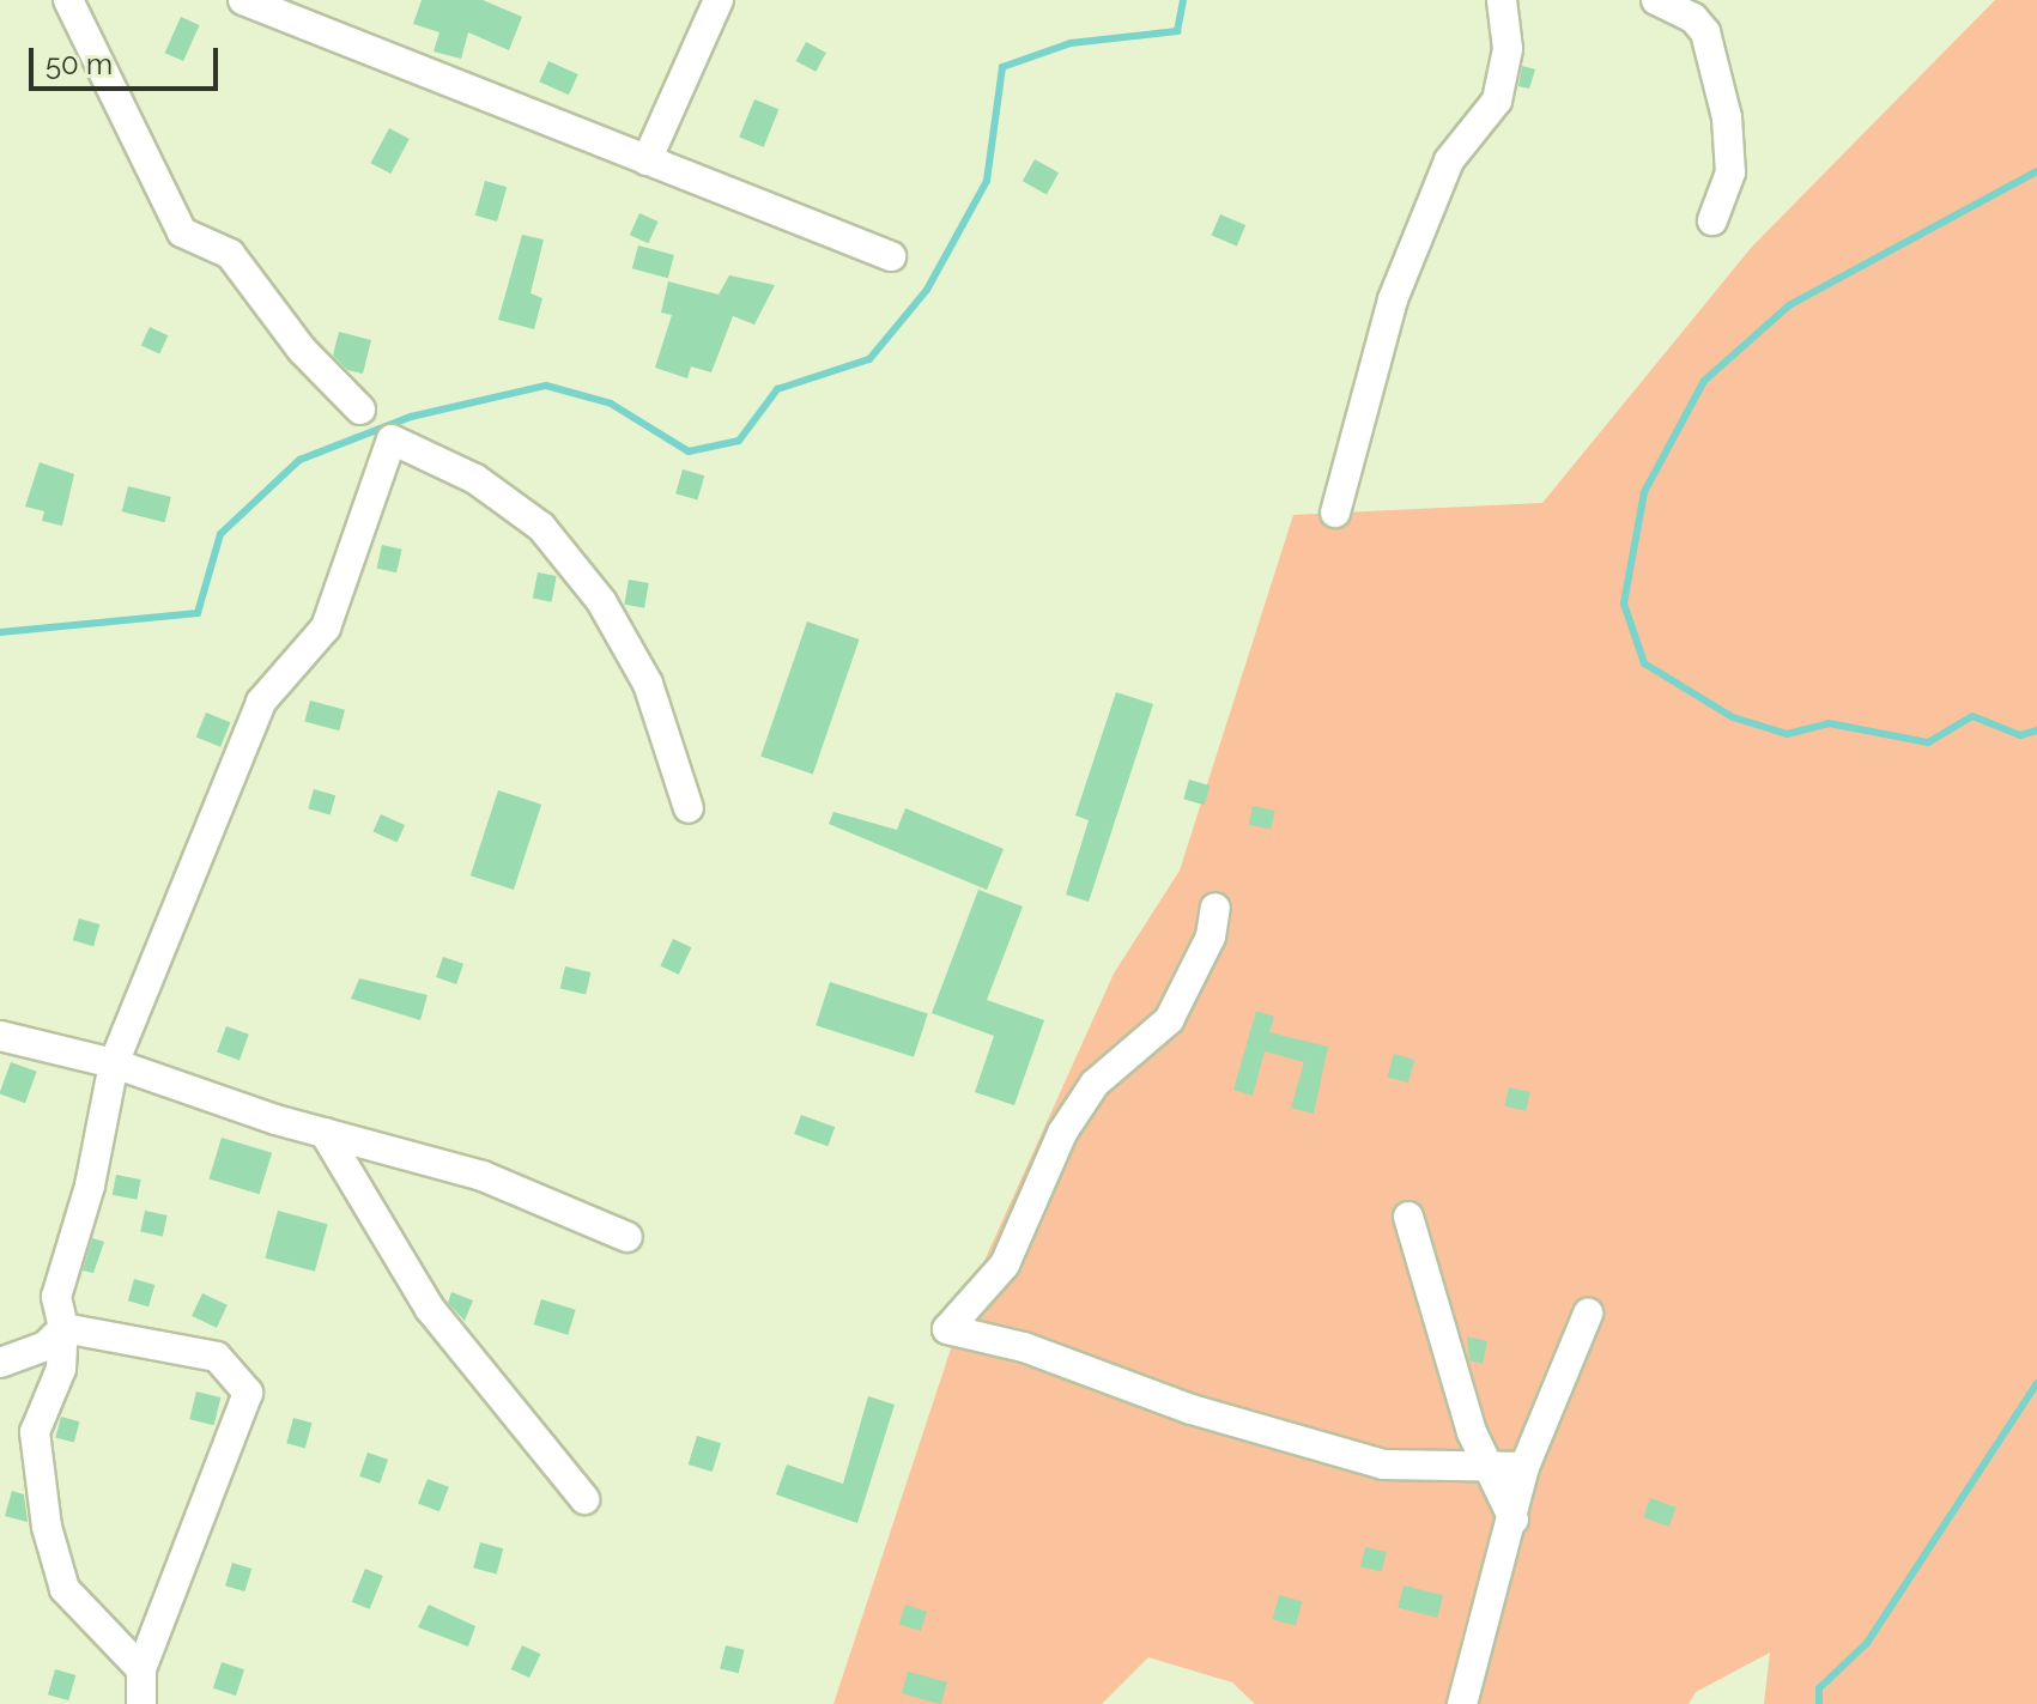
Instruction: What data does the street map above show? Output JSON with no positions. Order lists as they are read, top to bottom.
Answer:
{
  "scale_bar": "50 m"
}
